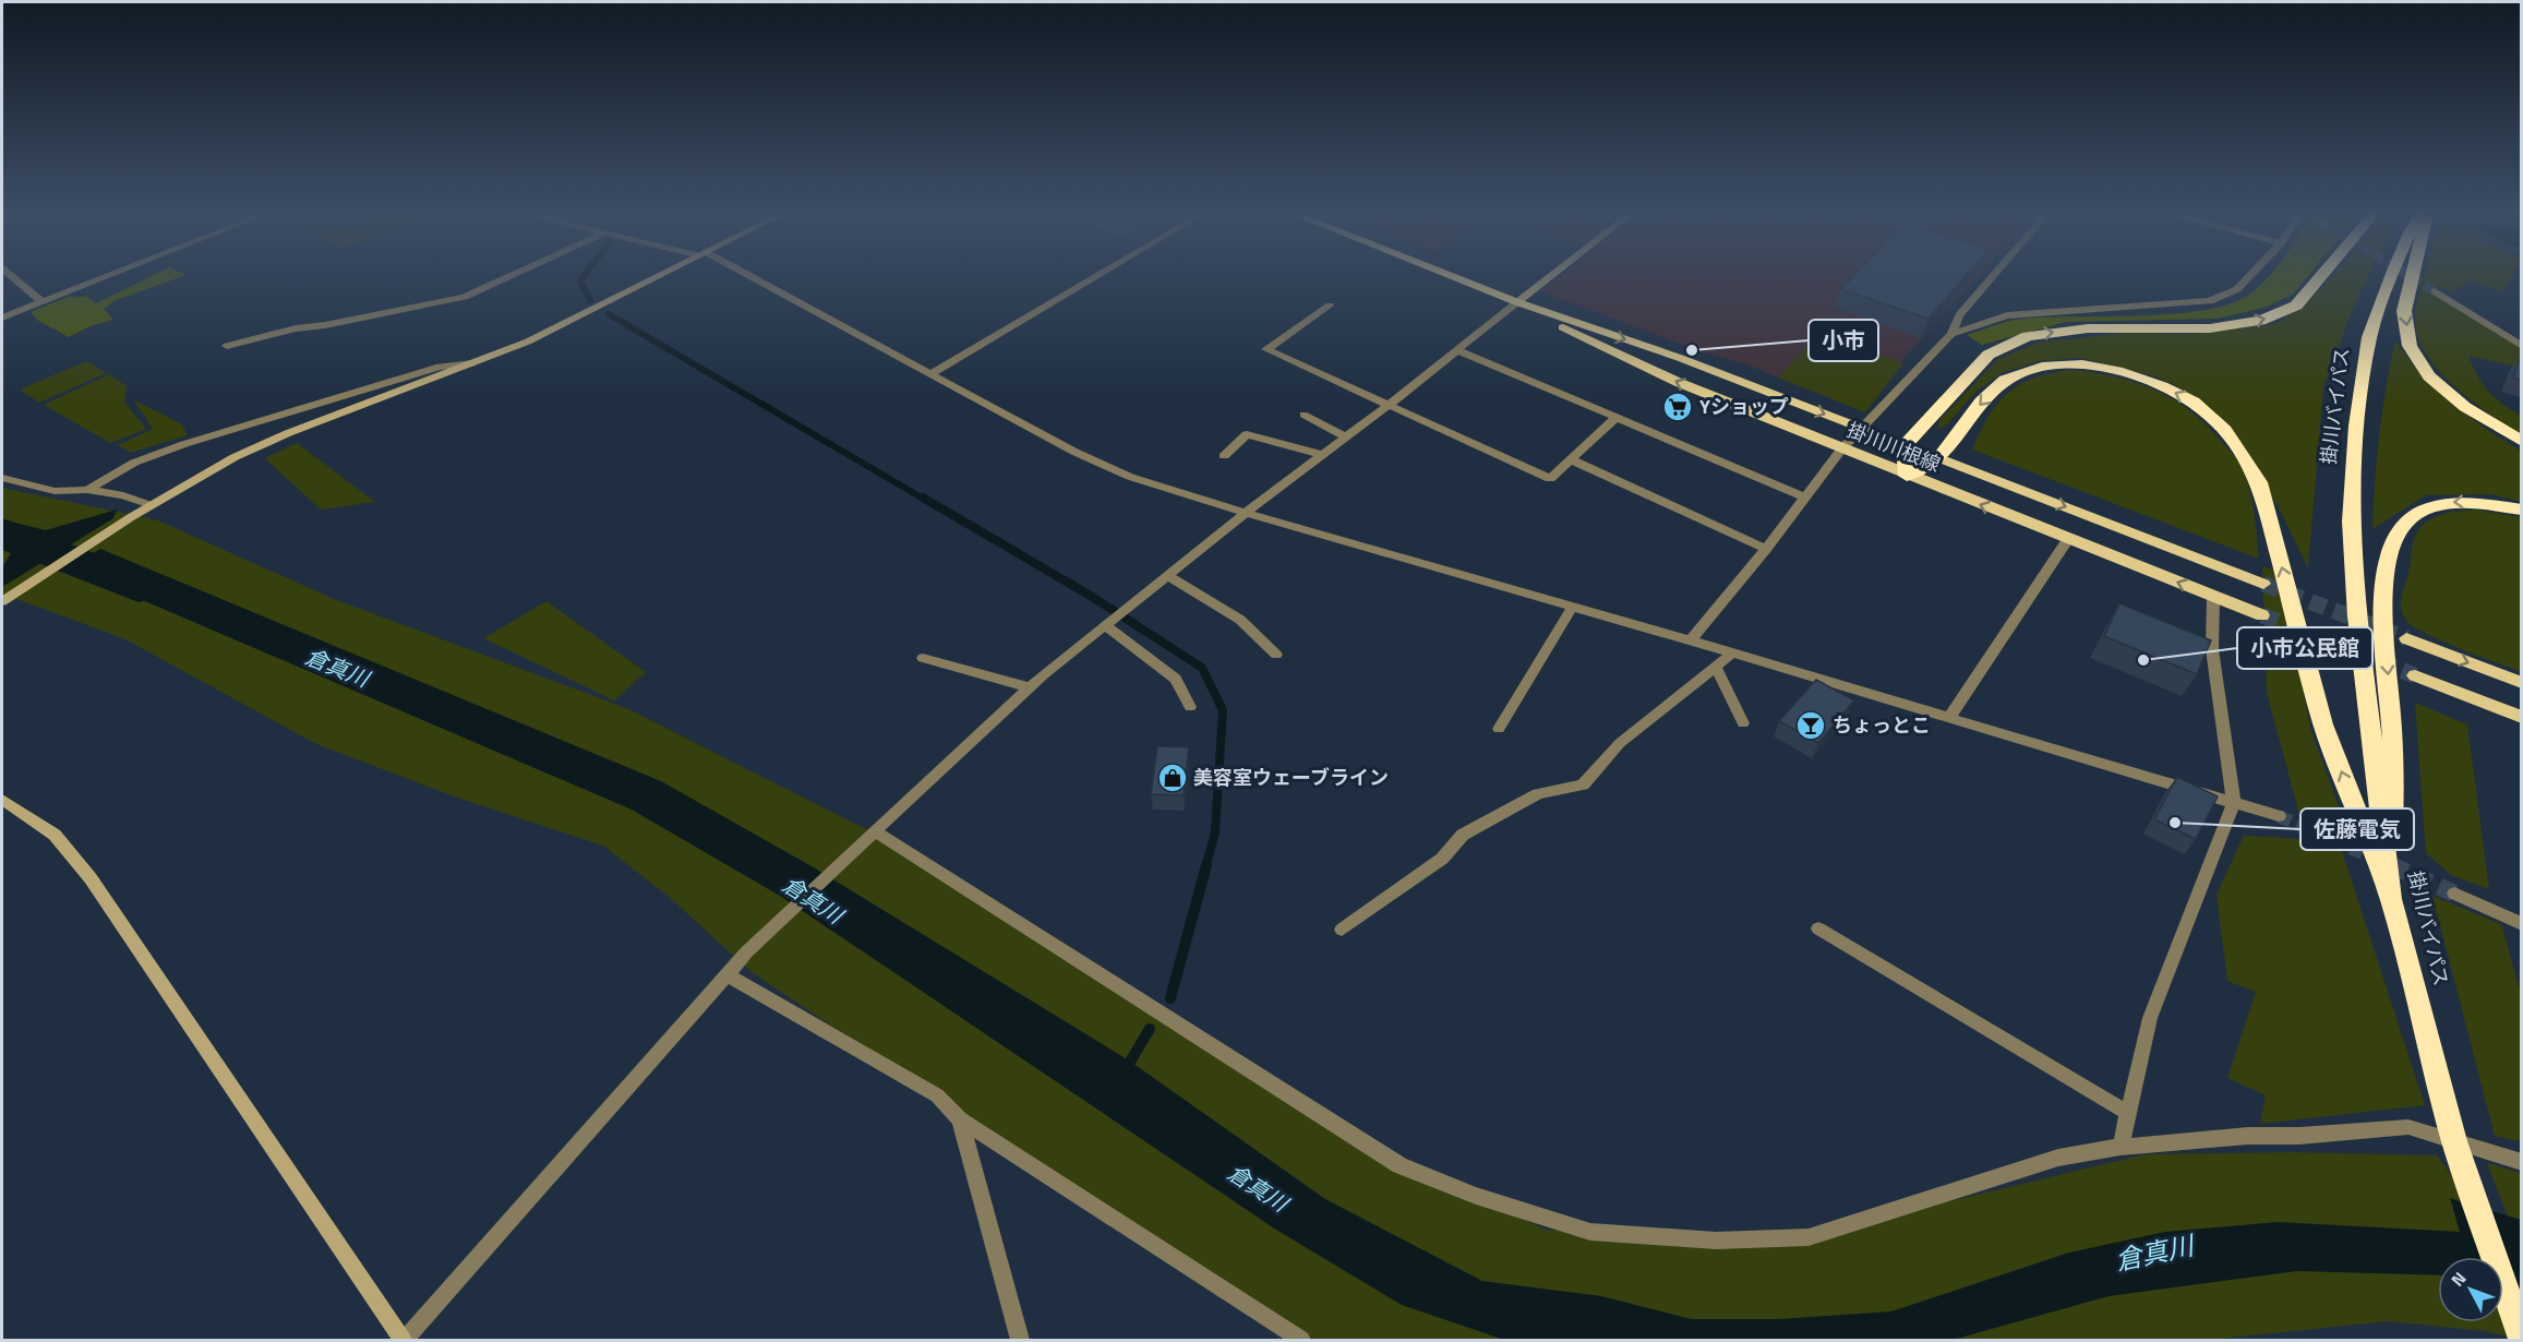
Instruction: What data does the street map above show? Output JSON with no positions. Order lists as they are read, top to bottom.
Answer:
{
  "streets": {
    "highway": ["掛川バイパス"],
    "main road": ["掛川川根線"]
  },
  "water": ["倉真川"],
  "places": {
    "other": ["小市", "小市公民館", "佐藤電気"],
    "supermarket": ["Yショップ"],
    "bar": ["ちょっとこ"],
    "shop": ["美容室ウェーブライン"]
  },
  "north": "top left"
}
